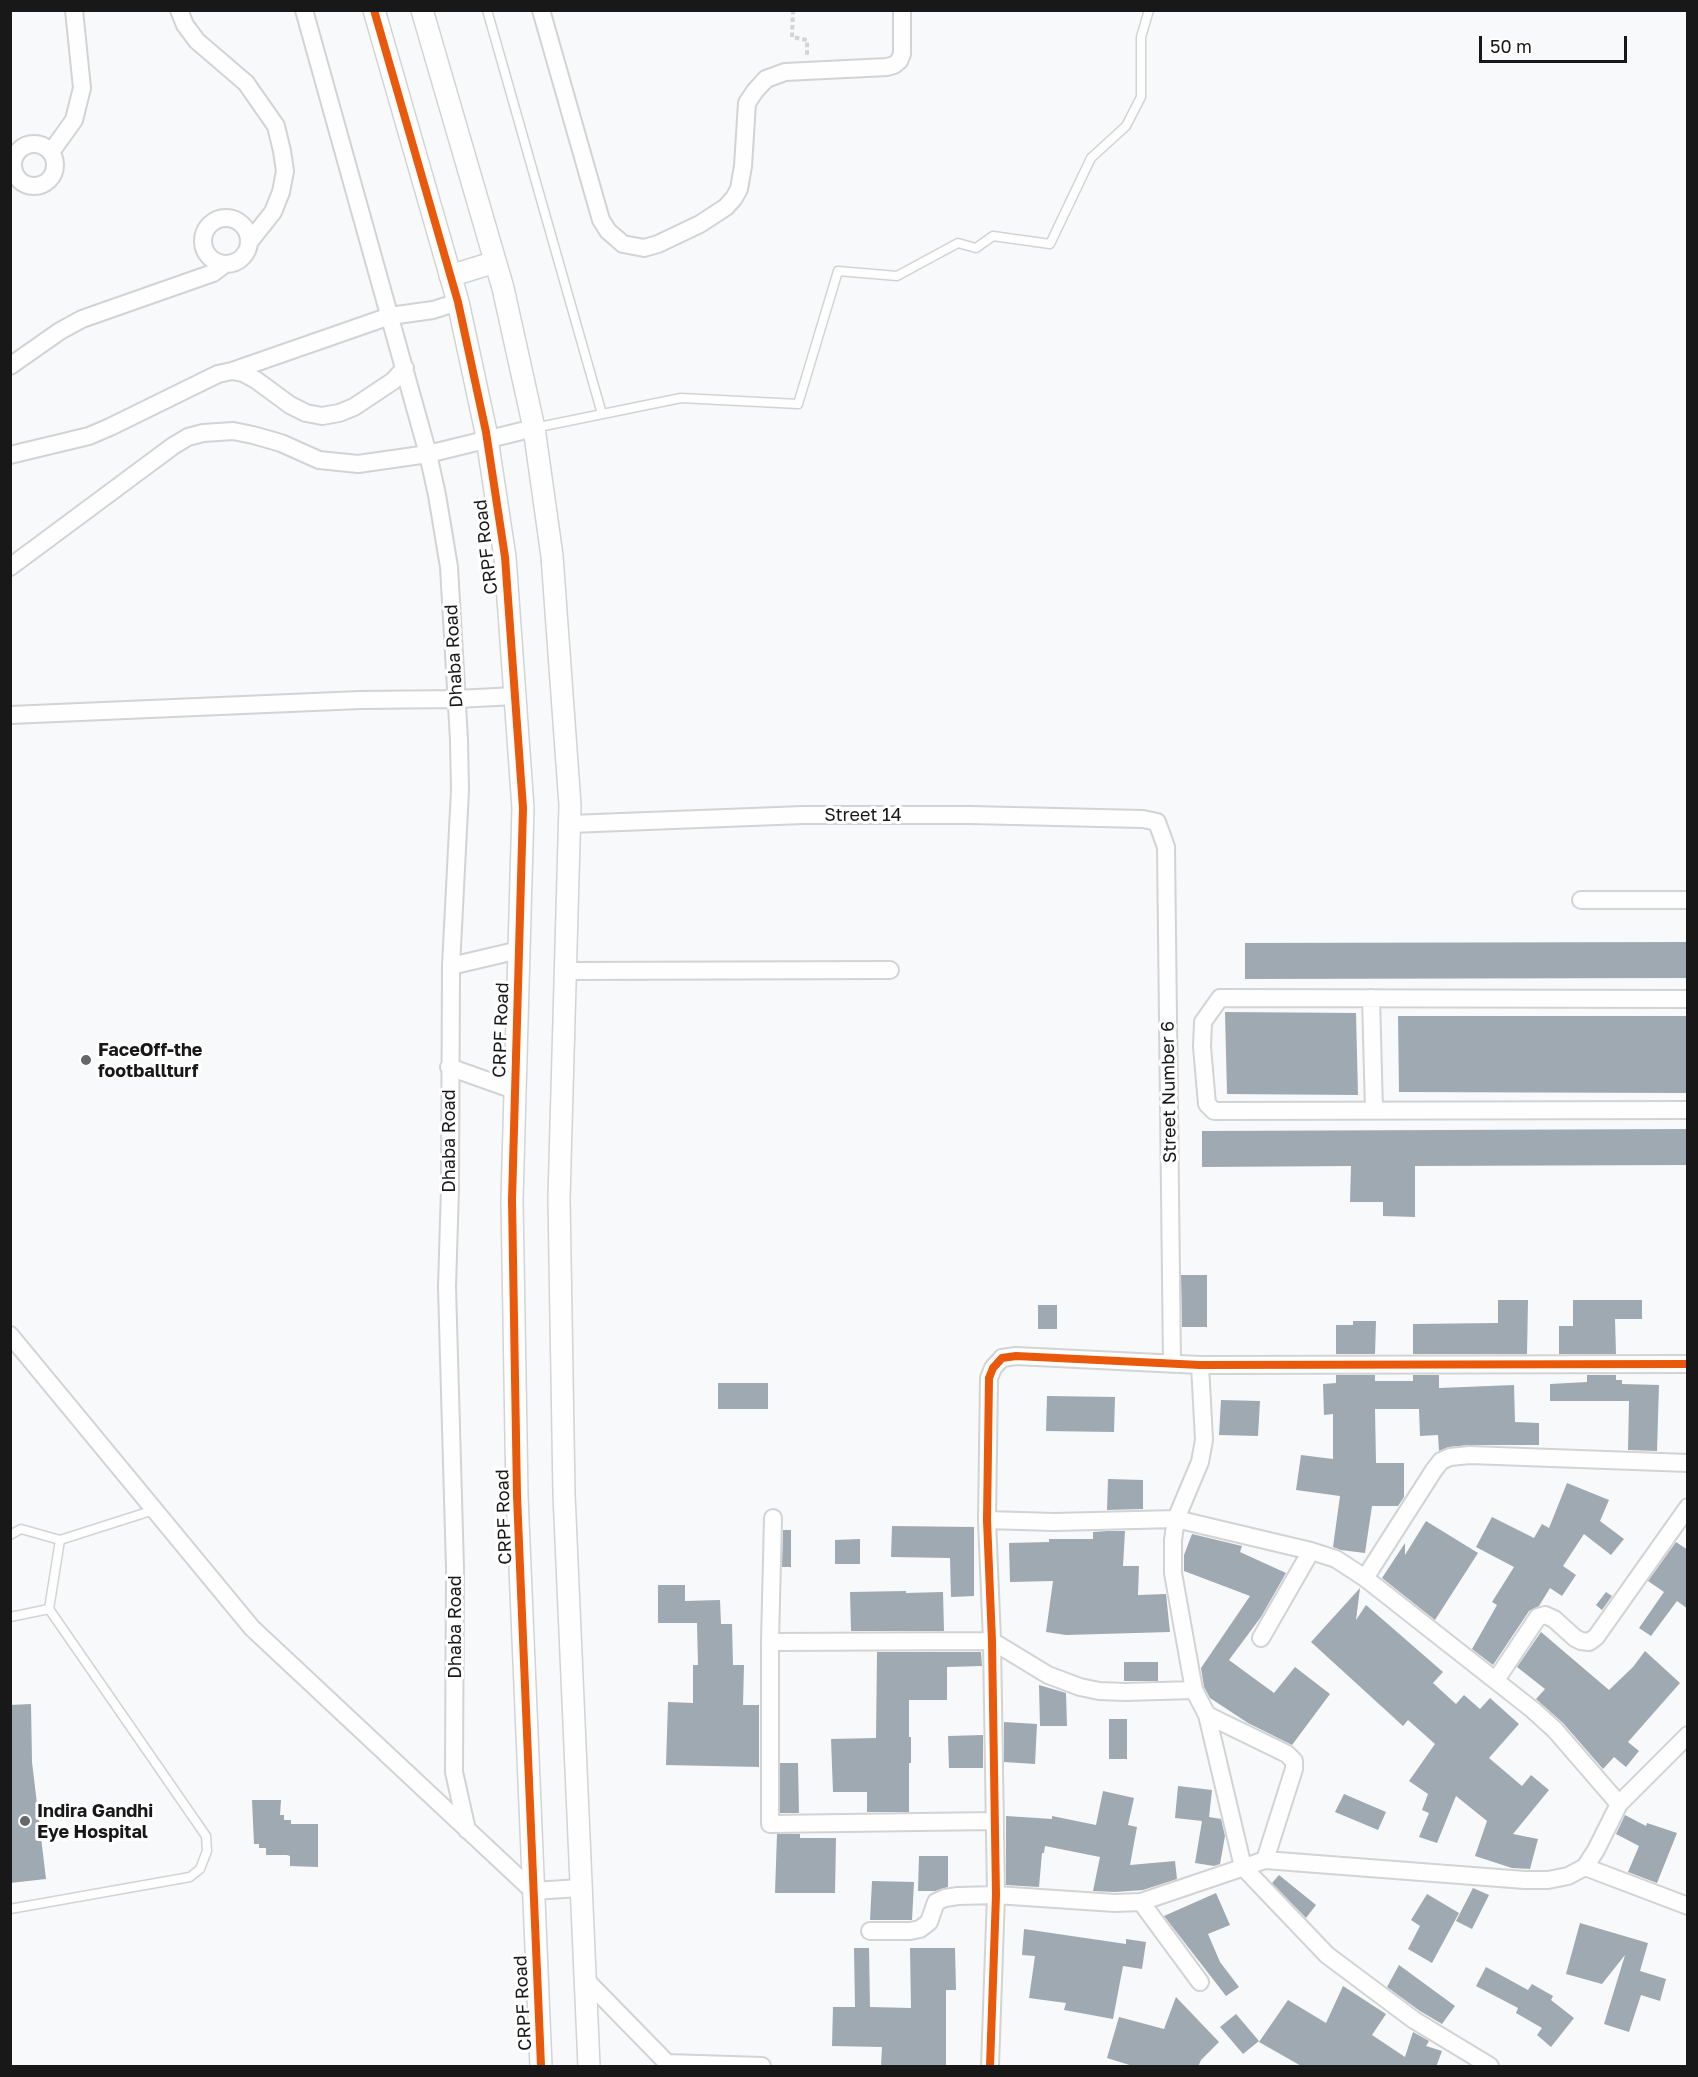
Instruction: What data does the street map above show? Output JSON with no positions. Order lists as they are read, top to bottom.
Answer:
{
  "streets": {
    "street": [
      "CRPF Road",
      "Dhaba Road",
      "Street 14",
      "Street Number 6"
    ]
  },
  "crossings": [
    ["Street 14", "Street Number 6"]
  ],
  "places": ["FaceOff-the footballturf", "Indira Gandhi Eye Hospital"],
  "scale_bar": "50 m"
}
